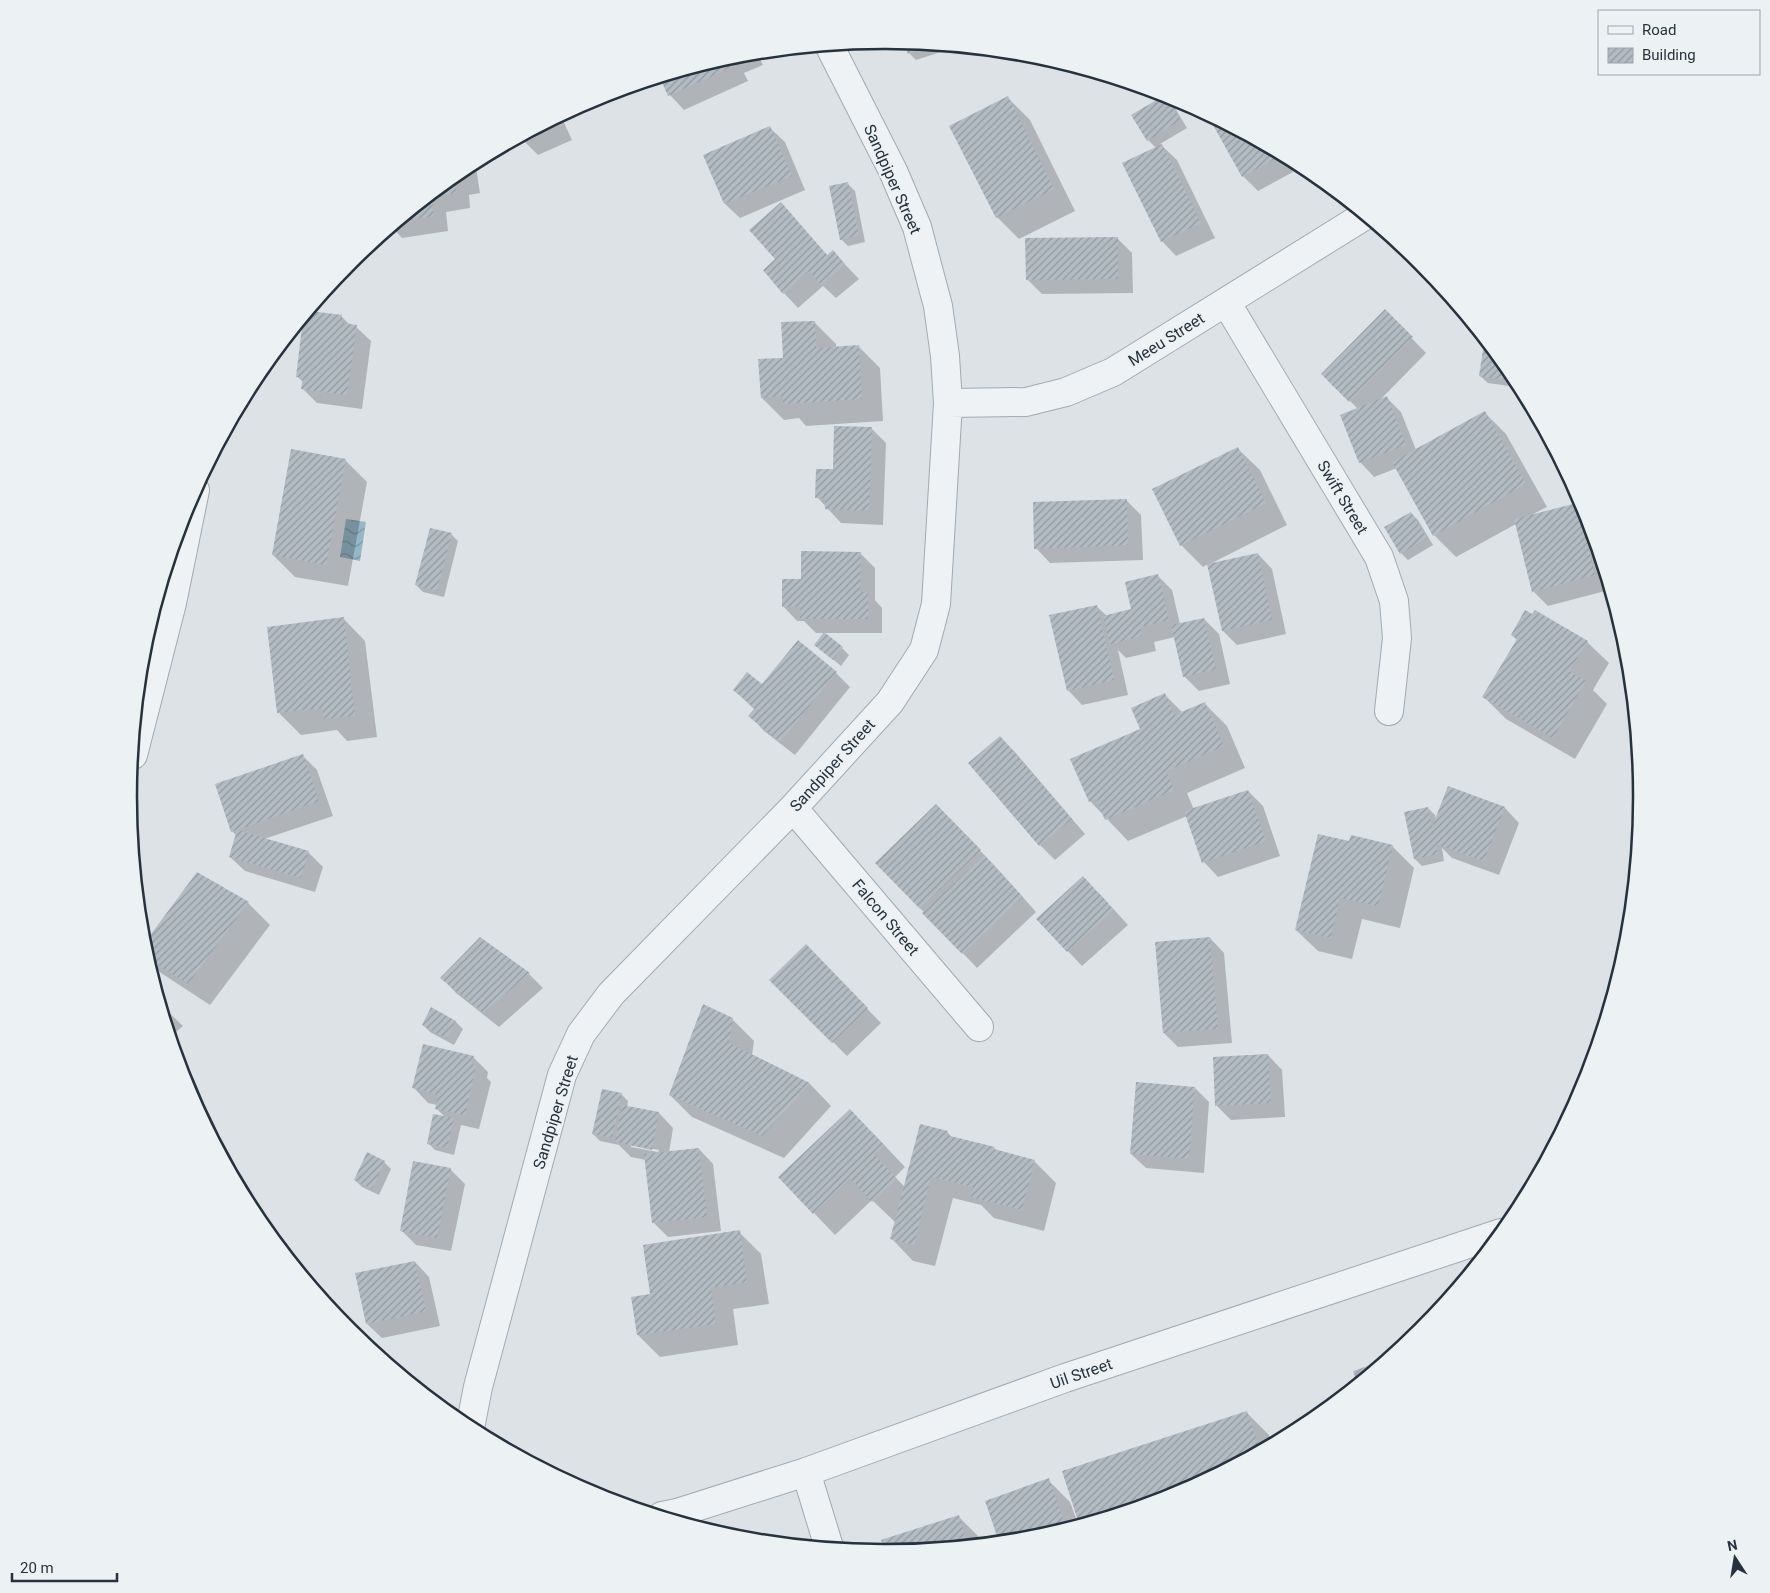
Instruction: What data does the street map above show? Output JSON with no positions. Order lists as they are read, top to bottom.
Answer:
{
  "streets": {
    "street": [
      "Sandpiper Street",
      "Meeu Street",
      "Swift Street",
      "Falcon Street",
      "Uil Street"
    ]
  },
  "crossings": [
    ["Sandpiper Street", "Meeu Street"],
    ["Sandpiper Street", "Falcon Street"],
    ["Meeu Street", "Swift Street"]
  ],
  "legend": ["Road", "Building"],
  "scale_bar": "20 m",
  "north": "top"
}
